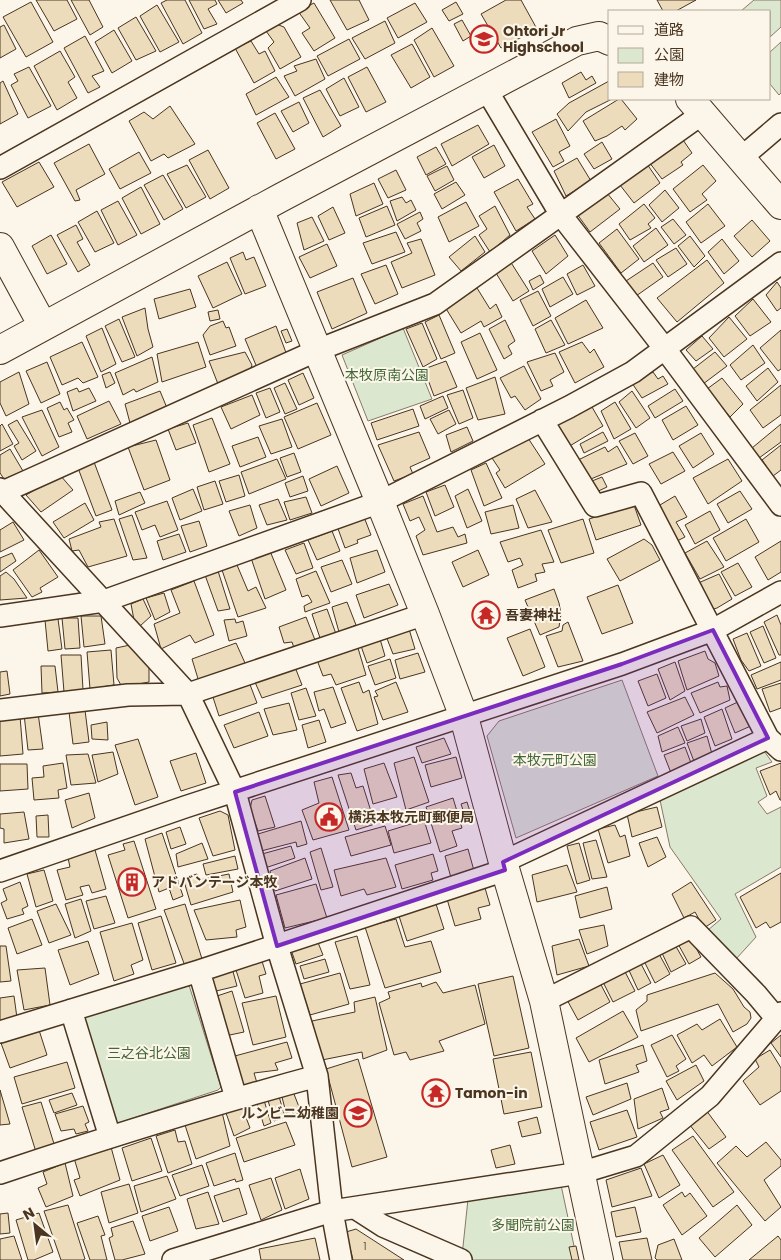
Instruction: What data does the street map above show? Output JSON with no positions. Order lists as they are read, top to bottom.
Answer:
{
  "parks": [
    "本牧原南公園",
    "本牧元町公園",
    "三之谷北公園",
    "多聞院前公園"
  ],
  "places": {
    "school or university": ["Ohtori Jr Highschool", "ルンビニ幼稚園"],
    "temple": ["吾妻神社", "Tamon-in"],
    "public building": ["横浜本牧元町郵便局"],
    "building": ["アドバンテージ本牧"]
  },
  "house_numbers": ["1"],
  "legend": ["道路", "公園", "建物"],
  "north": "top left"
}
